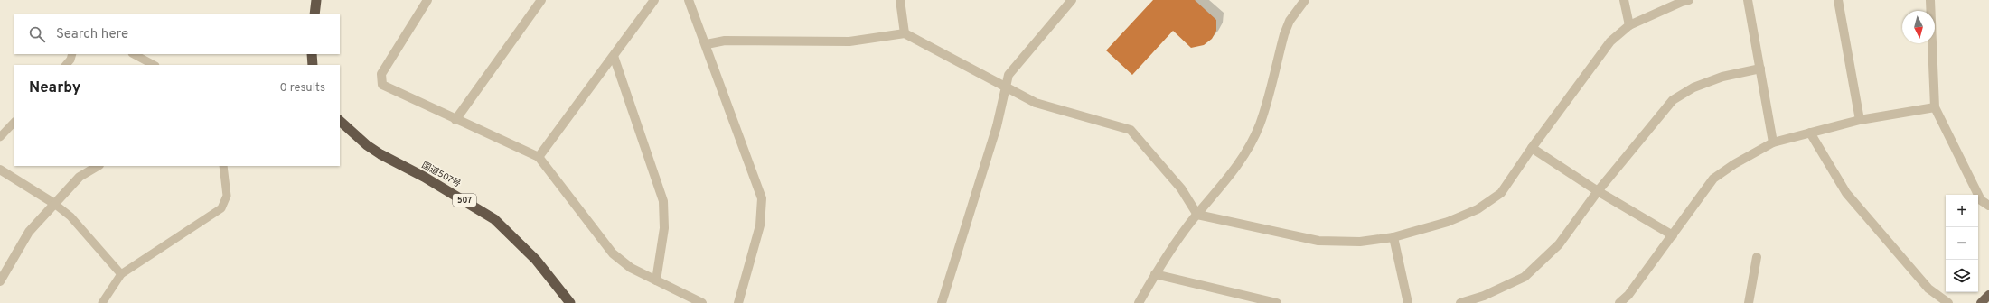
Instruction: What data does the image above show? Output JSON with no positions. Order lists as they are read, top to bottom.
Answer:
{
  "streets": {
    "highway": ["国道507号", "507"]
  },
  "north": "bottom",
  "page": {
    "search": "Search here",
    "heading": ["Nearby", "0 results"],
    "map_buttons": ["+", "−"]
  }
}
